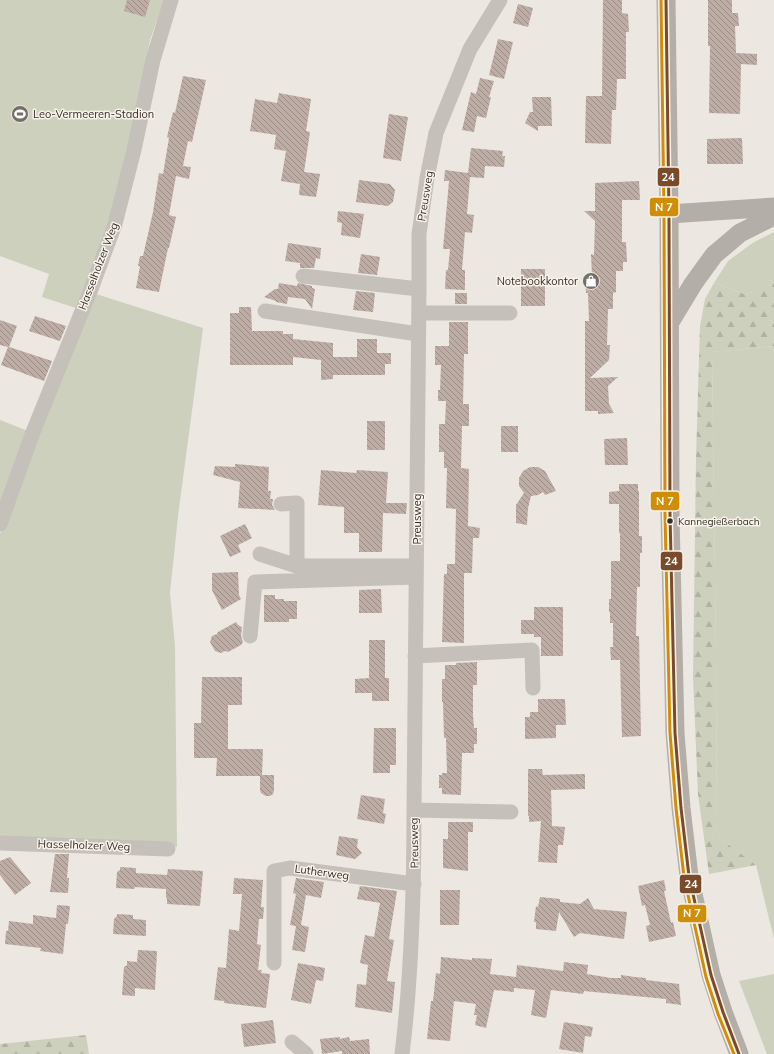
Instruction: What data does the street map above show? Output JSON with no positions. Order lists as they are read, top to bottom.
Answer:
{
  "streets": {
    "street": ["Preusweg", "Hasselholzer Weg", "Lutherweg"]
  },
  "crossings": [
    ["Preusweg", "Lutherweg"]
  ],
  "places": {
    "sports": ["Leo-Vermeeren-Stadion"],
    "shop": ["Notebookkontor"],
    "other": ["Kannegießerbach"]
  },
  "lines": ["transit line 24"]
}
